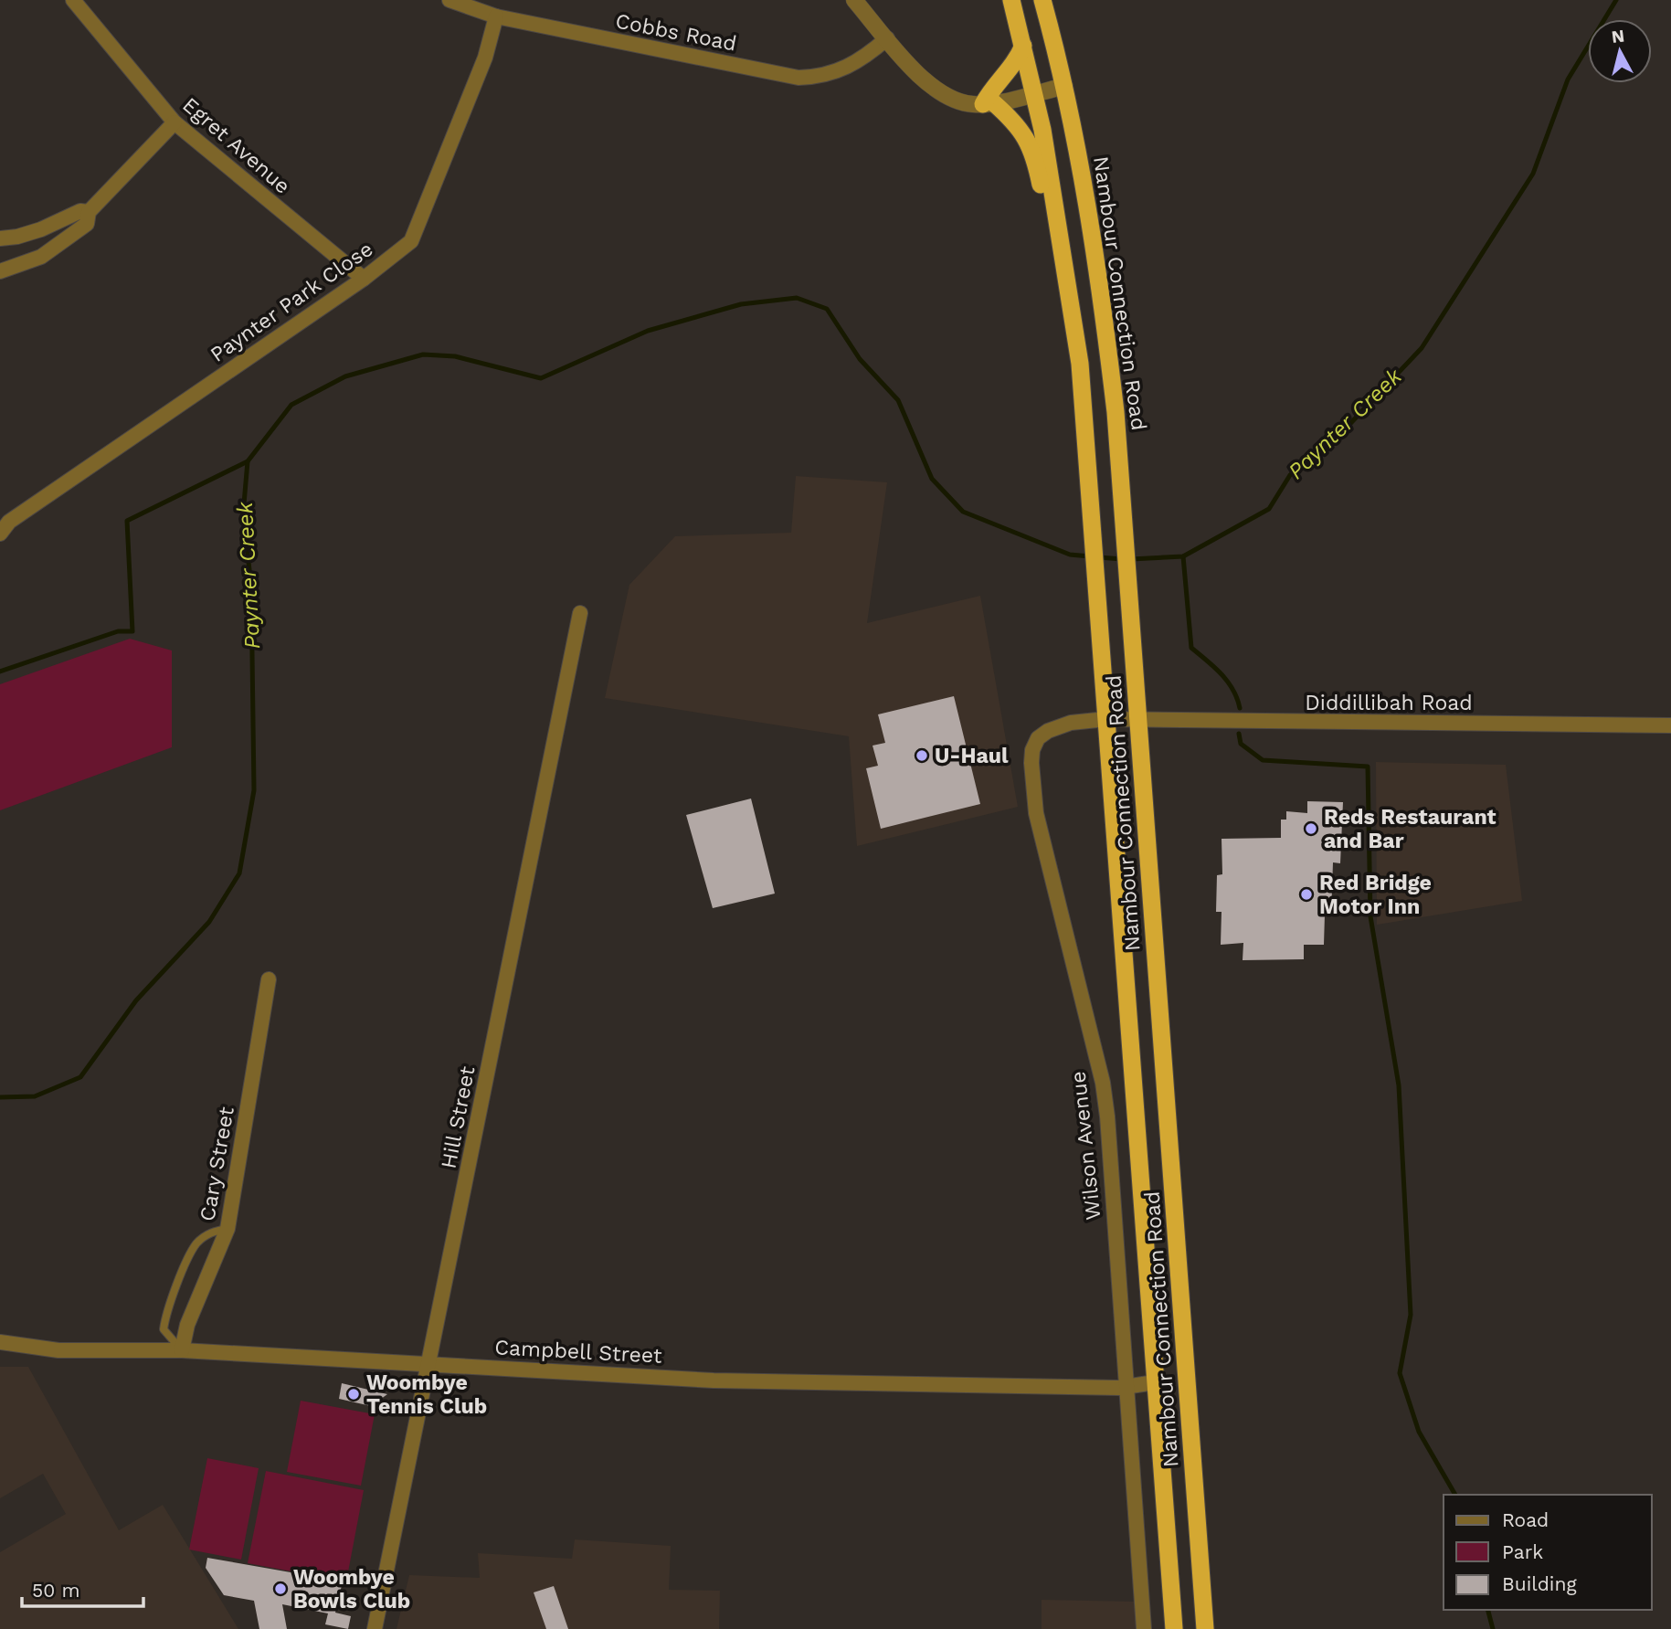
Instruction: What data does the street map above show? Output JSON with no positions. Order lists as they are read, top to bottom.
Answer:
{
  "streets": {
    "highway": ["Nambour Connection Road"],
    "street": [
      "Cobbs Road",
      "Egret Avenue",
      "Paynter Park Close",
      "Diddillibah Road",
      "Hill Street",
      "Wilson Avenue",
      "Cary Street",
      "Campbell Street"
    ]
  },
  "crossings": [
    ["Cobbs Road", "Paynter Park Close"],
    ["Egret Avenue", "Paynter Park Close"],
    ["Nambour Connection Road", "Diddillibah Road"],
    ["Nambour Connection Road", "Wilson Avenue"],
    ["Nambour Connection Road", "Campbell Street"],
    ["Diddillibah Road", "Wilson Avenue"],
    ["Hill Street", "Campbell Street"],
    ["Wilson Avenue", "Campbell Street"],
    ["Cary Street", "Campbell Street"]
  ],
  "water": ["Paynter Creek"],
  "places": [
    "U-Haul",
    "Reds Restaurant and Bar",
    "Red Bridge Motor Inn",
    "Woombye Tennis Club",
    "Woombye Bowls Club"
  ],
  "legend": ["Road", "Park", "Building"],
  "scale_bar": "50 m",
  "north": "top"
}
